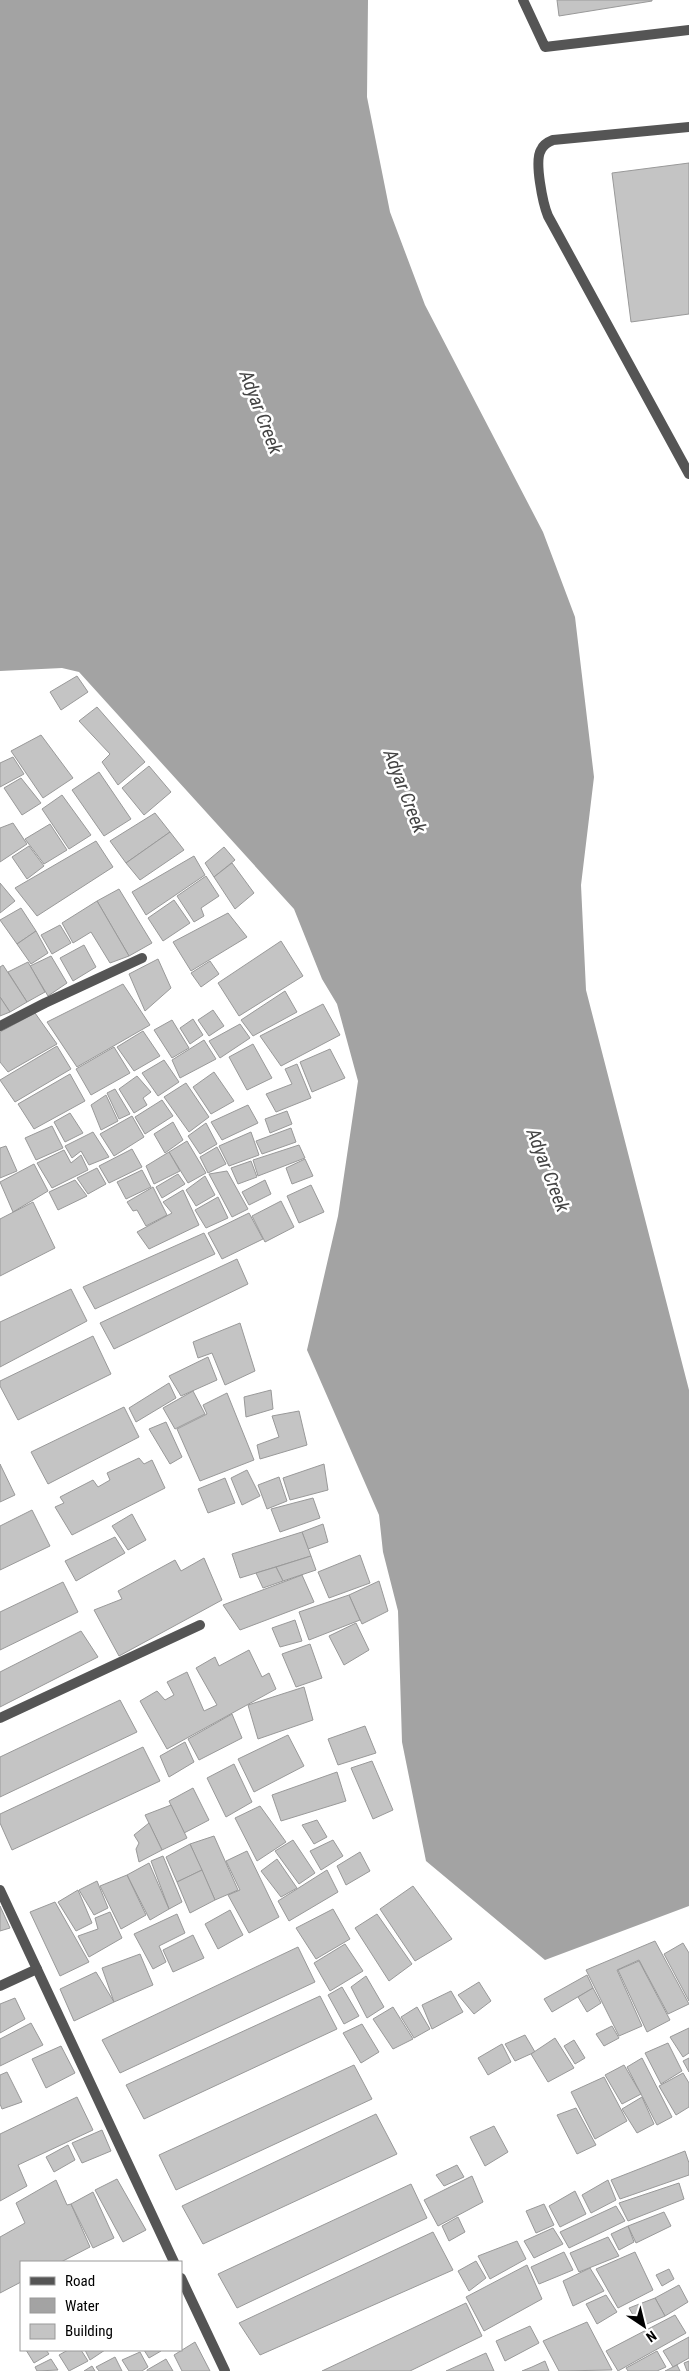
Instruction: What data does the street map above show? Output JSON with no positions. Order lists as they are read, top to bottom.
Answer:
{
  "water": ["Adyar Creek"],
  "legend": ["Road", "Water", "Building"],
  "north": "bottom right"
}
